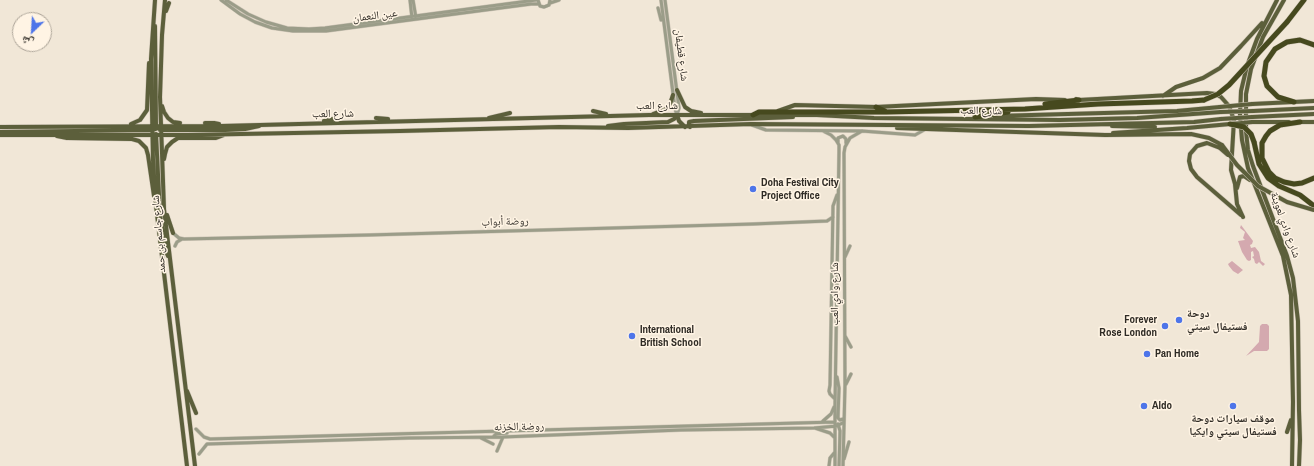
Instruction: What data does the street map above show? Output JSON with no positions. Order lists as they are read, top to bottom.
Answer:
{
  "streets": {
    "main road": ["شارع العب", "شارع وادي لعوينة", "شارع جاسم بن حمد"],
    "street": [
      "عين النعمان",
      "شارع قطيفان",
      "روضة أبواب",
      "شارع وادي العب",
      "روضة الخزنه"
    ]
  },
  "crossings": [
    ["شارع قطيفان", "شارع العب"],
    ["شارع العب", "شارع جاسم بن حمد"],
    ["شارع وادي العب", "روضة الخزنه"]
  ],
  "places": [
    "Doha Festival City Project Office",
    "دوحة فستيفال سيتي",
    "Forever Rose London",
    "International British School",
    "Pan Home",
    "Aldo",
    "موقف سيارات دوحة فستيفال سيتي وايكيا"
  ],
  "north": "bottom left"
}
